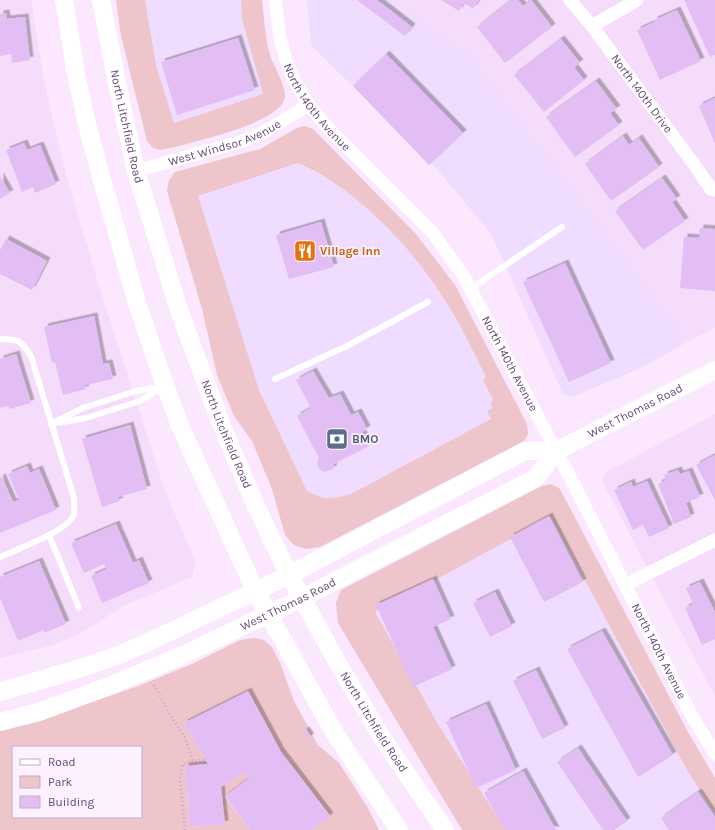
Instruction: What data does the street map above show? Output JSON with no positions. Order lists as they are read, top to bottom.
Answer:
{
  "streets": {
    "main road": ["North Litchfield Road", "West Thomas Road"],
    "street": ["North 140th Drive", "North 140th Avenue", "West Windsor Avenue"]
  },
  "crossings": [
    ["North 140th Avenue", "West Windsor Avenue"],
    ["North 140th Avenue", "West Thomas Road"],
    ["North Litchfield Road", "West Windsor Avenue"],
    ["North Litchfield Road", "West Thomas Road"]
  ],
  "places": {
    "restaurant": ["Village Inn"],
    "bank": ["BMO"]
  },
  "legend": ["Road", "Park", "Building"]
}
